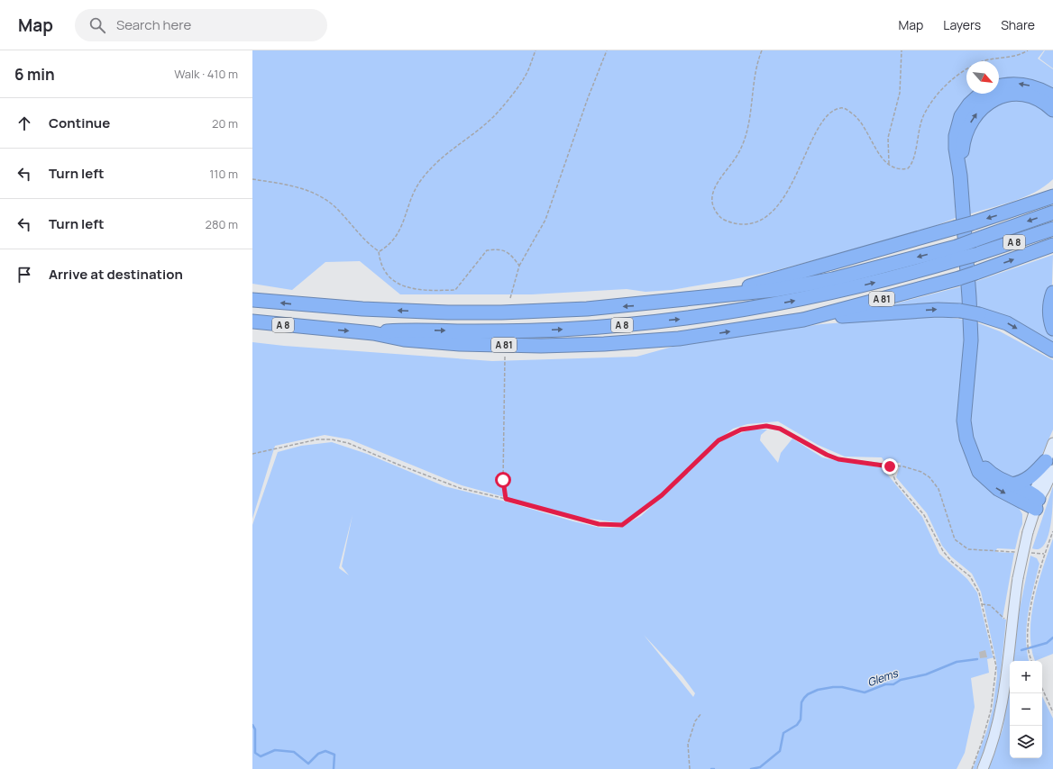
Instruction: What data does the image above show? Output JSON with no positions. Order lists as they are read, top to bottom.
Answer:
{
  "streets": {
    "highway": ["A 8", "A 81"]
  },
  "crossings": [
    ["A 8", "A 81"]
  ],
  "water": ["Glems"],
  "north": "bottom right",
  "page": {
    "header": "Map",
    "search": "Search here",
    "nav": ["Map", "Layers", "Share"],
    "heading": ["6 min", "Walk · 410 m"],
    "list": [
      ["Continue", "20 m"],
      ["Turn left", "110 m"],
      ["Turn left", "280 m"],
      "Arrive at destination"
    ],
    "map_buttons": ["+", "−"]
  }
}
